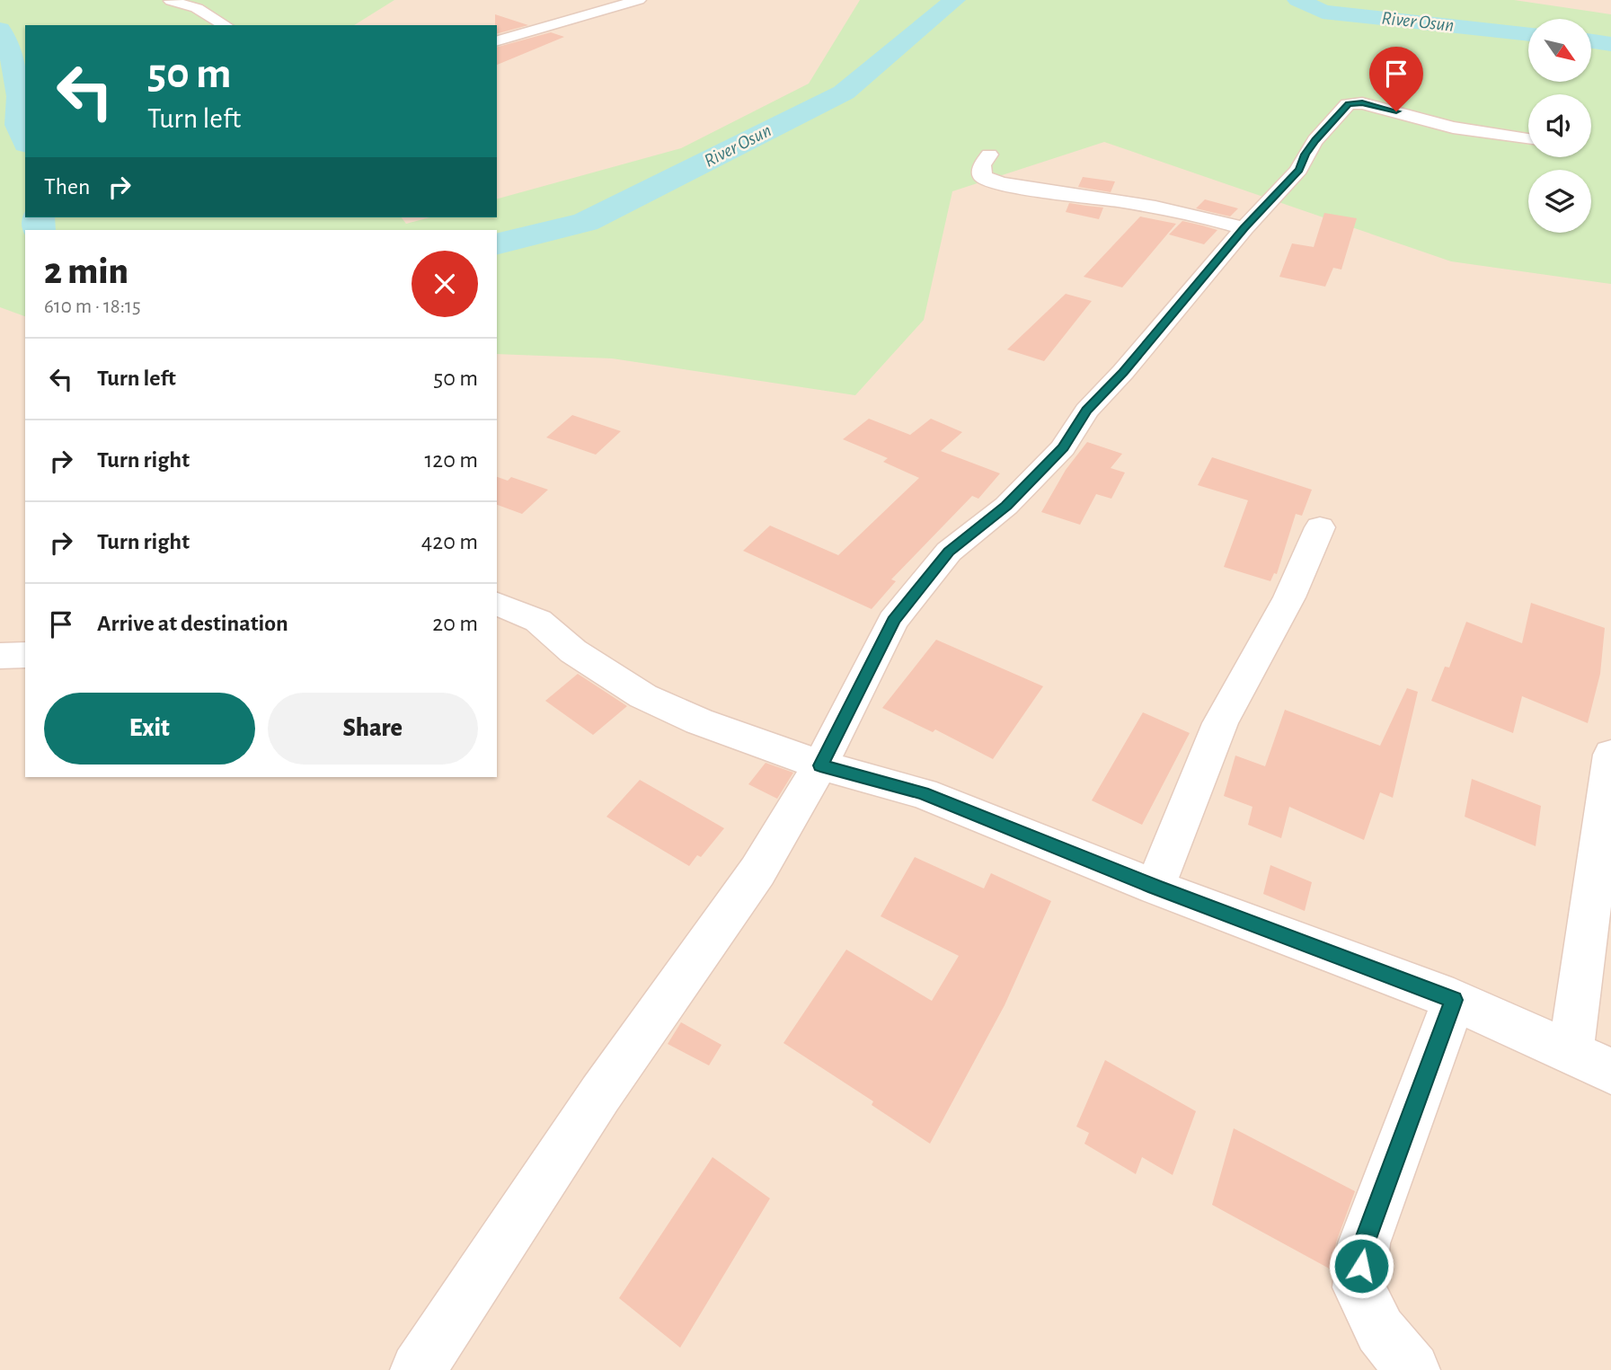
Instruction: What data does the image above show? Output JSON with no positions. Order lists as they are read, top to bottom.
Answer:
{
  "water": ["River Osun"],
  "north": "bottom right",
  "page": {
    "turn": ["50 m", "Turn left"],
    "then": "Then",
    "heading": ["2 min", "610 m · 18:15"],
    "list": [
      {
        "name": "Turn left",
        "value": "50 m"
      },
      {
        "name": "Turn right",
        "value": "120 m"
      },
      {
        "name": "Turn right",
        "value": "420 m"
      },
      {
        "name": "Arrive at destination",
        "value": "20 m"
      }
    ],
    "buttons": ["Exit", "Share"]
  }
}
